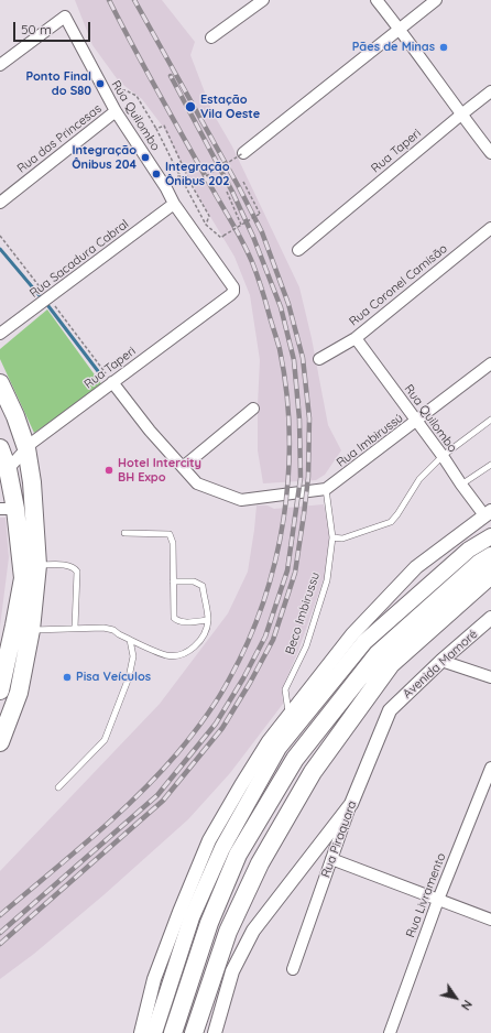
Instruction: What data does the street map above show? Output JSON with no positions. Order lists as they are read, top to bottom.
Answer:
{
  "streets": {
    "street": [
      "Rua Quilombo",
      "Rua das Princesas",
      "Rua Taperi",
      "Rua Sacadura Cabral",
      "Rua Coronel Camisão",
      "Rua Imbirussú",
      "Avenida Mamoré",
      "Rua Piraquara",
      "Rua Livramento"
    ],
    "lane": ["Beco Imbirussu"]
  },
  "crossings": [
    ["Rua Quilombo", "Rua das Princesas"],
    ["Rua Quilombo", "Rua Taperi"],
    ["Rua Quilombo", "Rua Sacadura Cabral"],
    ["Rua Quilombo", "Rua Coronel Camisão"],
    ["Rua Quilombo", "Rua Imbirussú"],
    ["Rua Imbirussú", "Beco Imbirussu"],
    ["Avenida Mamoré", "Rua Piraquara"]
  ],
  "places": [
    "Pães de Minas",
    "Ponto Final do S80",
    "Estação Vila Oeste",
    "Integração Ônibus 204",
    "Integração Ônibus 202",
    "Hotel Intercity BH Expo",
    "Pisa Veículos"
  ],
  "scale_bar": "50 m",
  "north": "bottom right"
}
